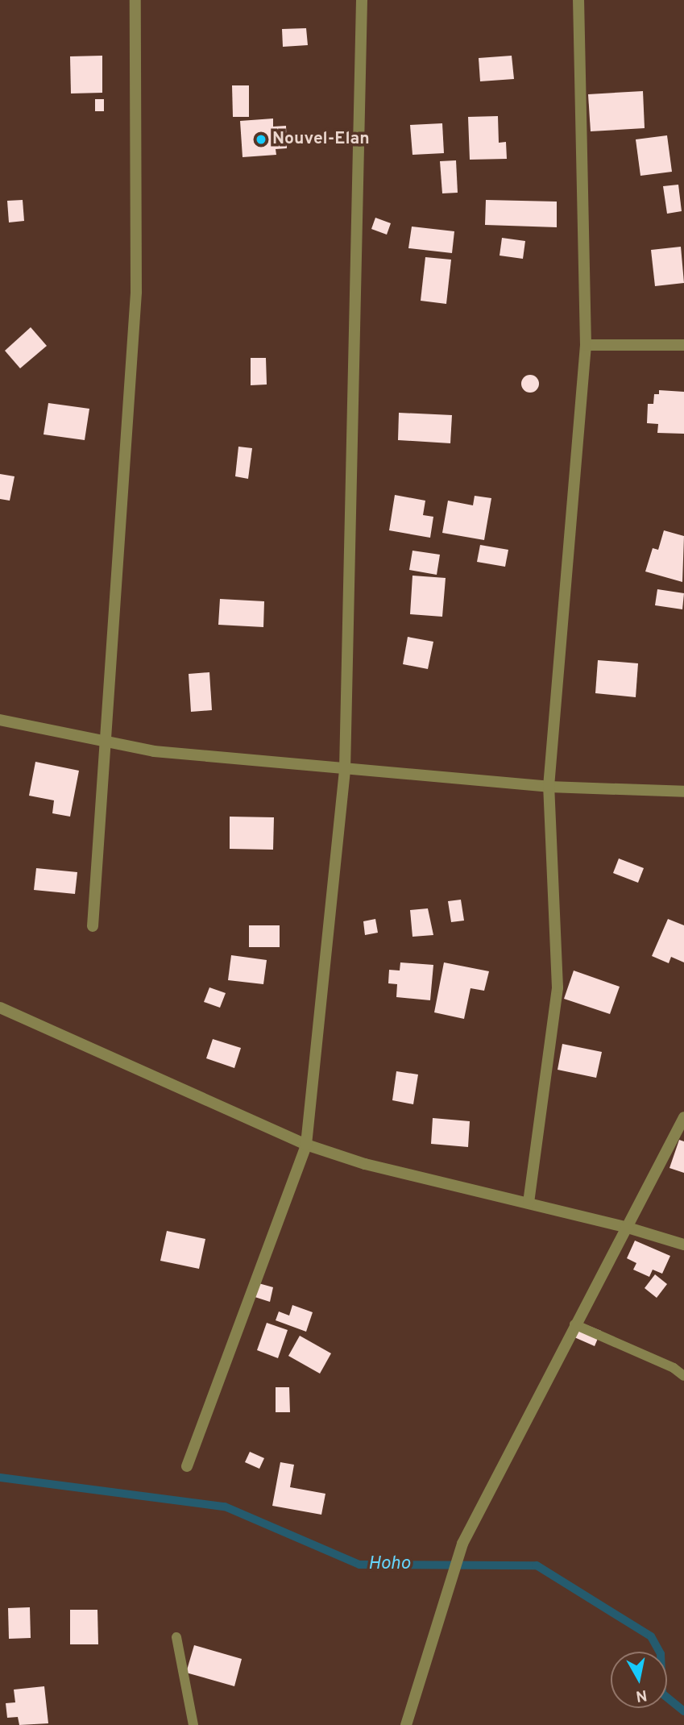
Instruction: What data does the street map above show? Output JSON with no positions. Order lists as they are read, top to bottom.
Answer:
{
  "water": ["Hoho"],
  "places": ["Nouvel-Elan"],
  "north": "bottom"
}
